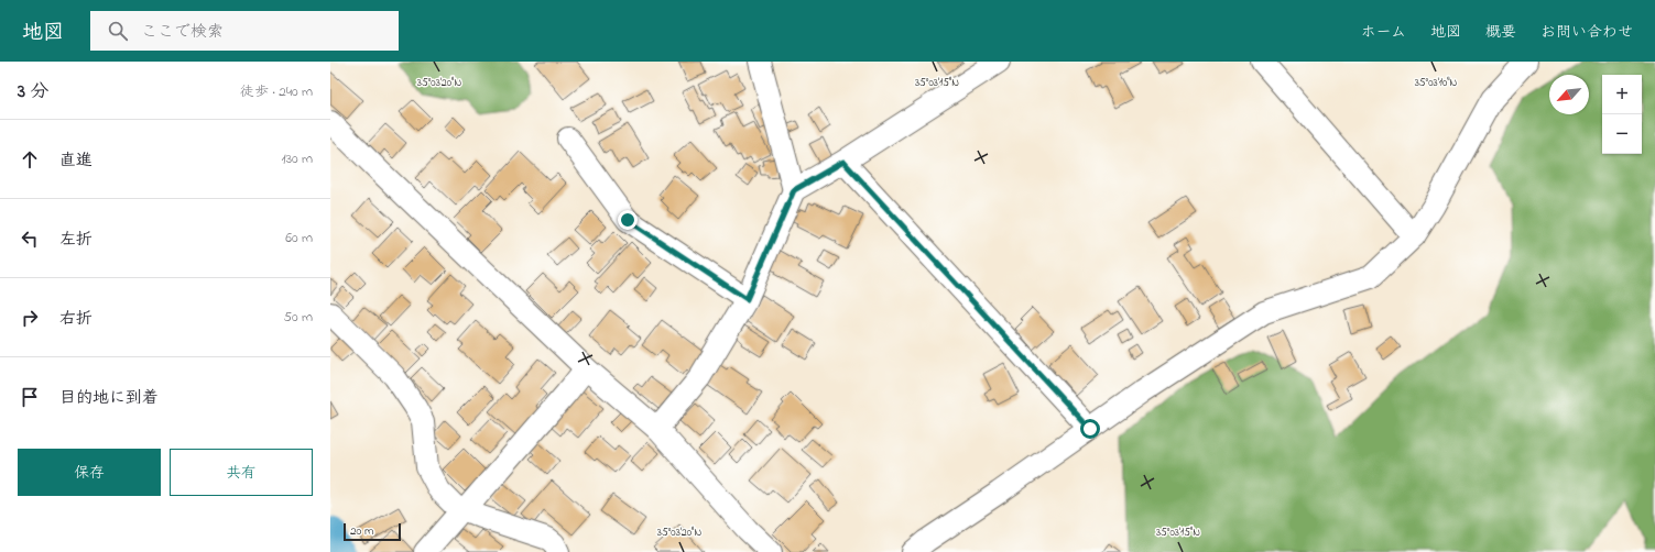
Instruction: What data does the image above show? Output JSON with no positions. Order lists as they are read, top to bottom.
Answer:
{
  "scale_bar": "20 m",
  "north": "bottom left",
  "page": {
    "header": "地図",
    "search": "ここで検索",
    "nav": [
      "ホーム",
      "地図",
      "概要",
      "お問い合わせ"
    ],
    "heading": ["3 分", "徒歩 · 240 m"],
    "map_buttons": ["+", "−"],
    "list": [
      ["直進", "130 m"],
      ["左折", "60 m"],
      ["右折", "50 m"],
      "目的地に到着"
    ],
    "buttons": ["保存", "共有"],
    "scale": "20 m"
  },
  "coordinates": ["35°03'20\"N", "35°03'15\"N", "35°03'10\"N"]
}
